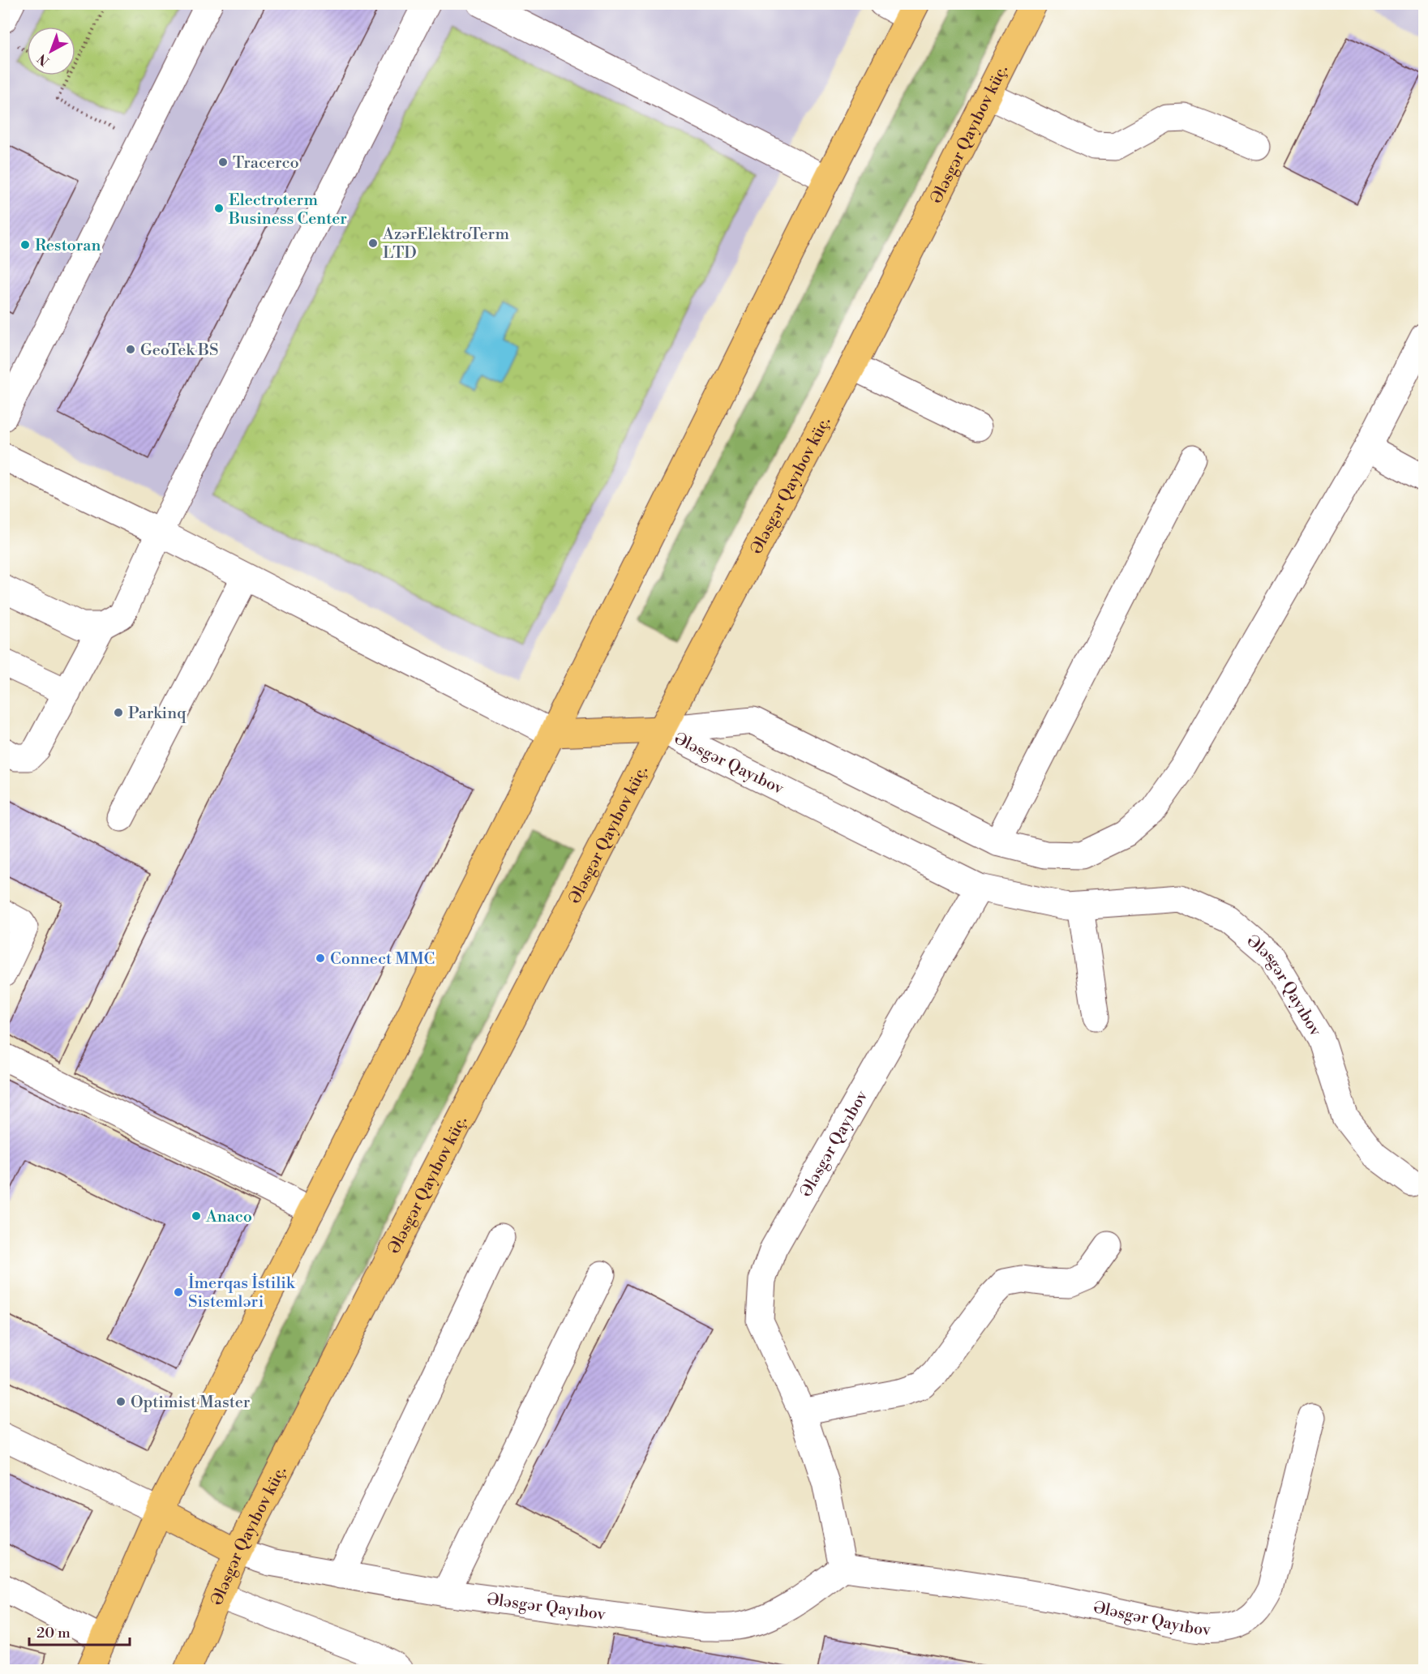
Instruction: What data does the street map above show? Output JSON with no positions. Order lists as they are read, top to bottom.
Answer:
{
  "streets": {
    "main road": ["Ələsgər Qayıbov küç."],
    "street": ["Ələsgər Qayıbov"]
  },
  "crossings": [
    ["Ələsgər Qayıbov küç.", "Ələsgər Qayıbov"]
  ],
  "places": [
    "Tracerco",
    "Electroterm Business Center",
    "AzərElektroTerm LTD",
    "Restoran",
    "GeoTek BS",
    "Parkinq",
    "Connect MMC",
    "Anaco",
    "İmerqas İstilik Sistemləri",
    "Optimist Master"
  ],
  "scale_bar": "20 m",
  "north": "bottom left"
}
